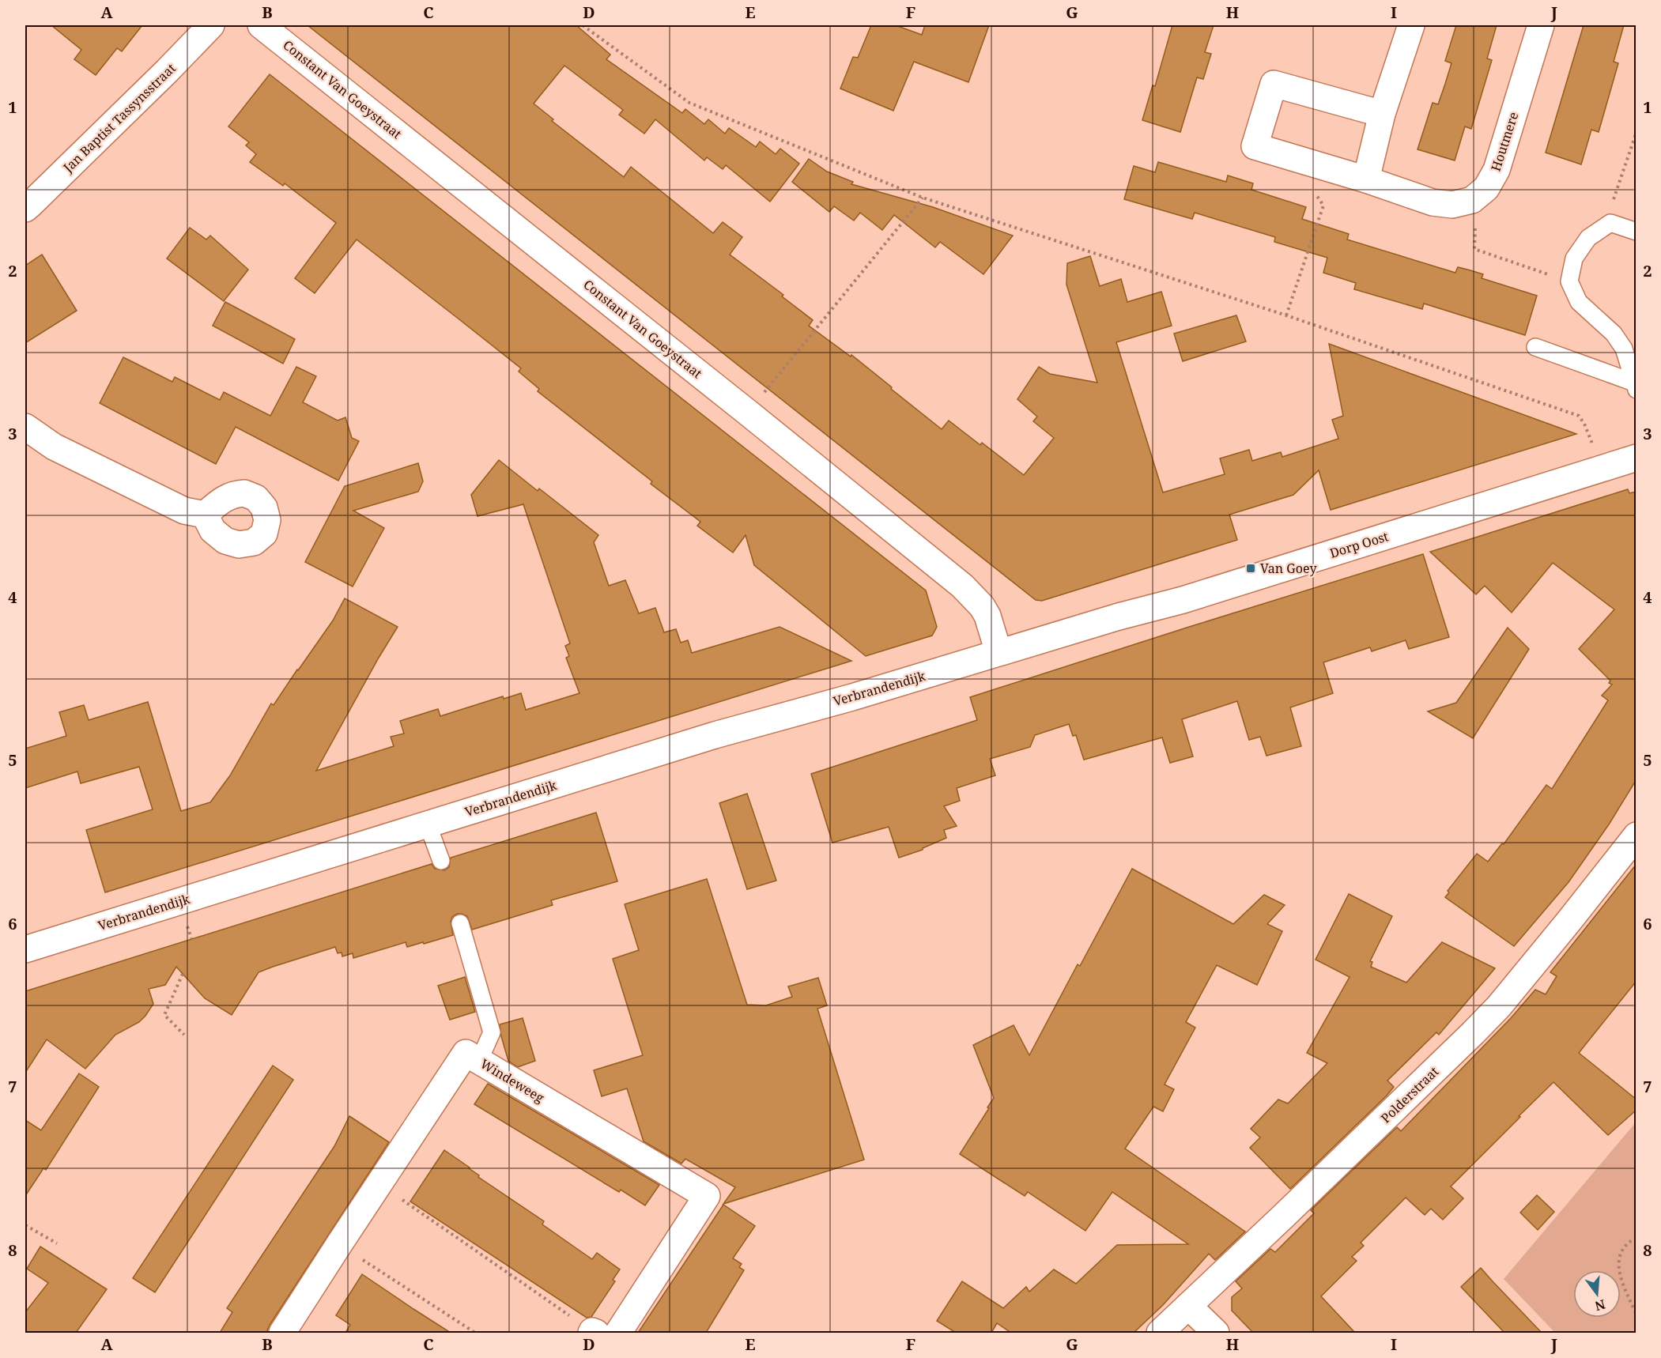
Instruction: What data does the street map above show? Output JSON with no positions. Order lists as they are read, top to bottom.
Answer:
{
  "streets": {
    "street": [
      "Constant Van Goeystraat",
      "Jan Baptist Tassynsstraat",
      "Houtmere",
      "Dorp Oost",
      "Verbrandendijk",
      "Windeweeg",
      "Polderstraat"
    ]
  },
  "crossings": [
    ["Constant Van Goeystraat", "Dorp Oost"],
    ["Constant Van Goeystraat", "Verbrandendijk"],
    ["Dorp Oost", "Verbrandendijk"]
  ],
  "places": {
    "transit": ["Van Goey"]
  },
  "north": "bottom",
  "grid": {
    "columns": [
      "A",
      "B",
      "C",
      "D",
      "E",
      "F",
      "G",
      "H",
      "I",
      "J"
    ],
    "rows": [
      "1",
      "2",
      "3",
      "4",
      "5",
      "6",
      "7",
      "8"
    ]
  }
}
